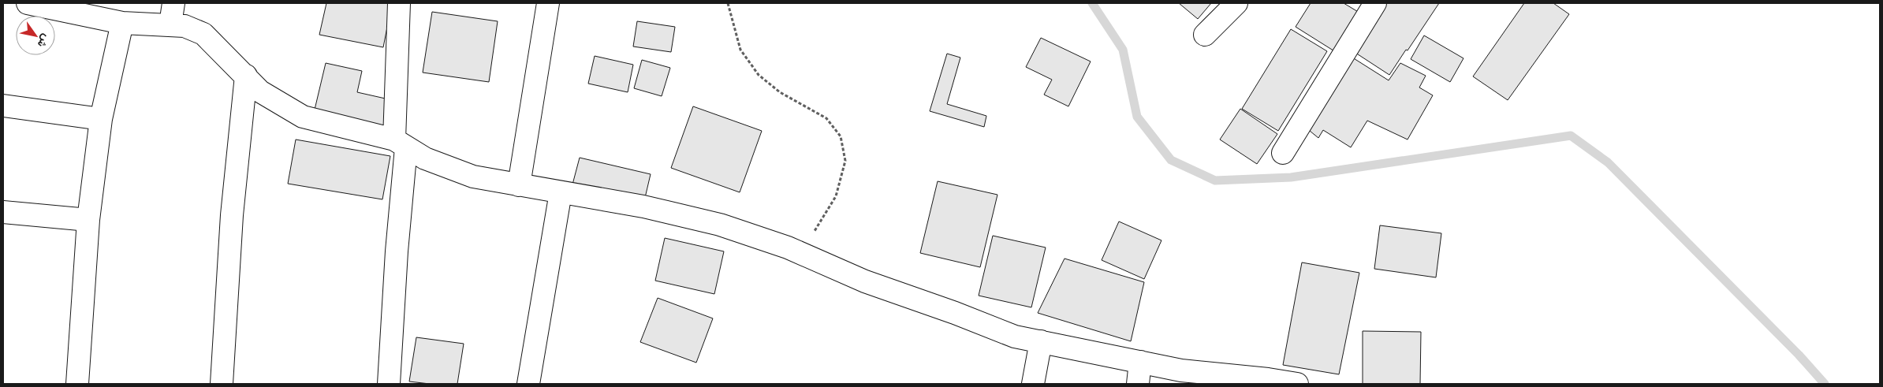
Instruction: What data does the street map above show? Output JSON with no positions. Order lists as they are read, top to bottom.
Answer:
{
  "north": "bottom right"
}
